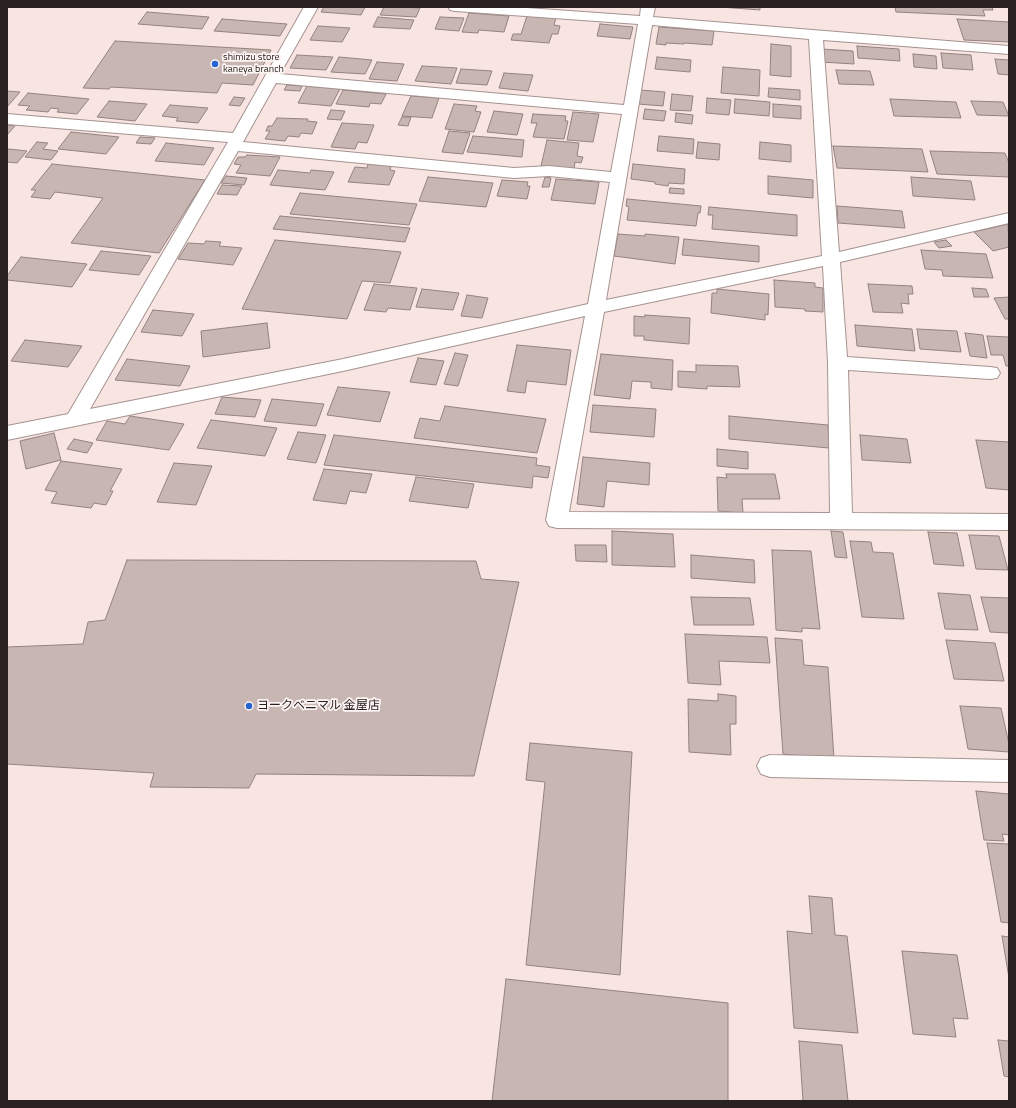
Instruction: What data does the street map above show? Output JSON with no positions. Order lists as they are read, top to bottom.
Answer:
{
  "places": ["shimizu store kaneya branch", "ヨークベニマル 金屋店"]
}
